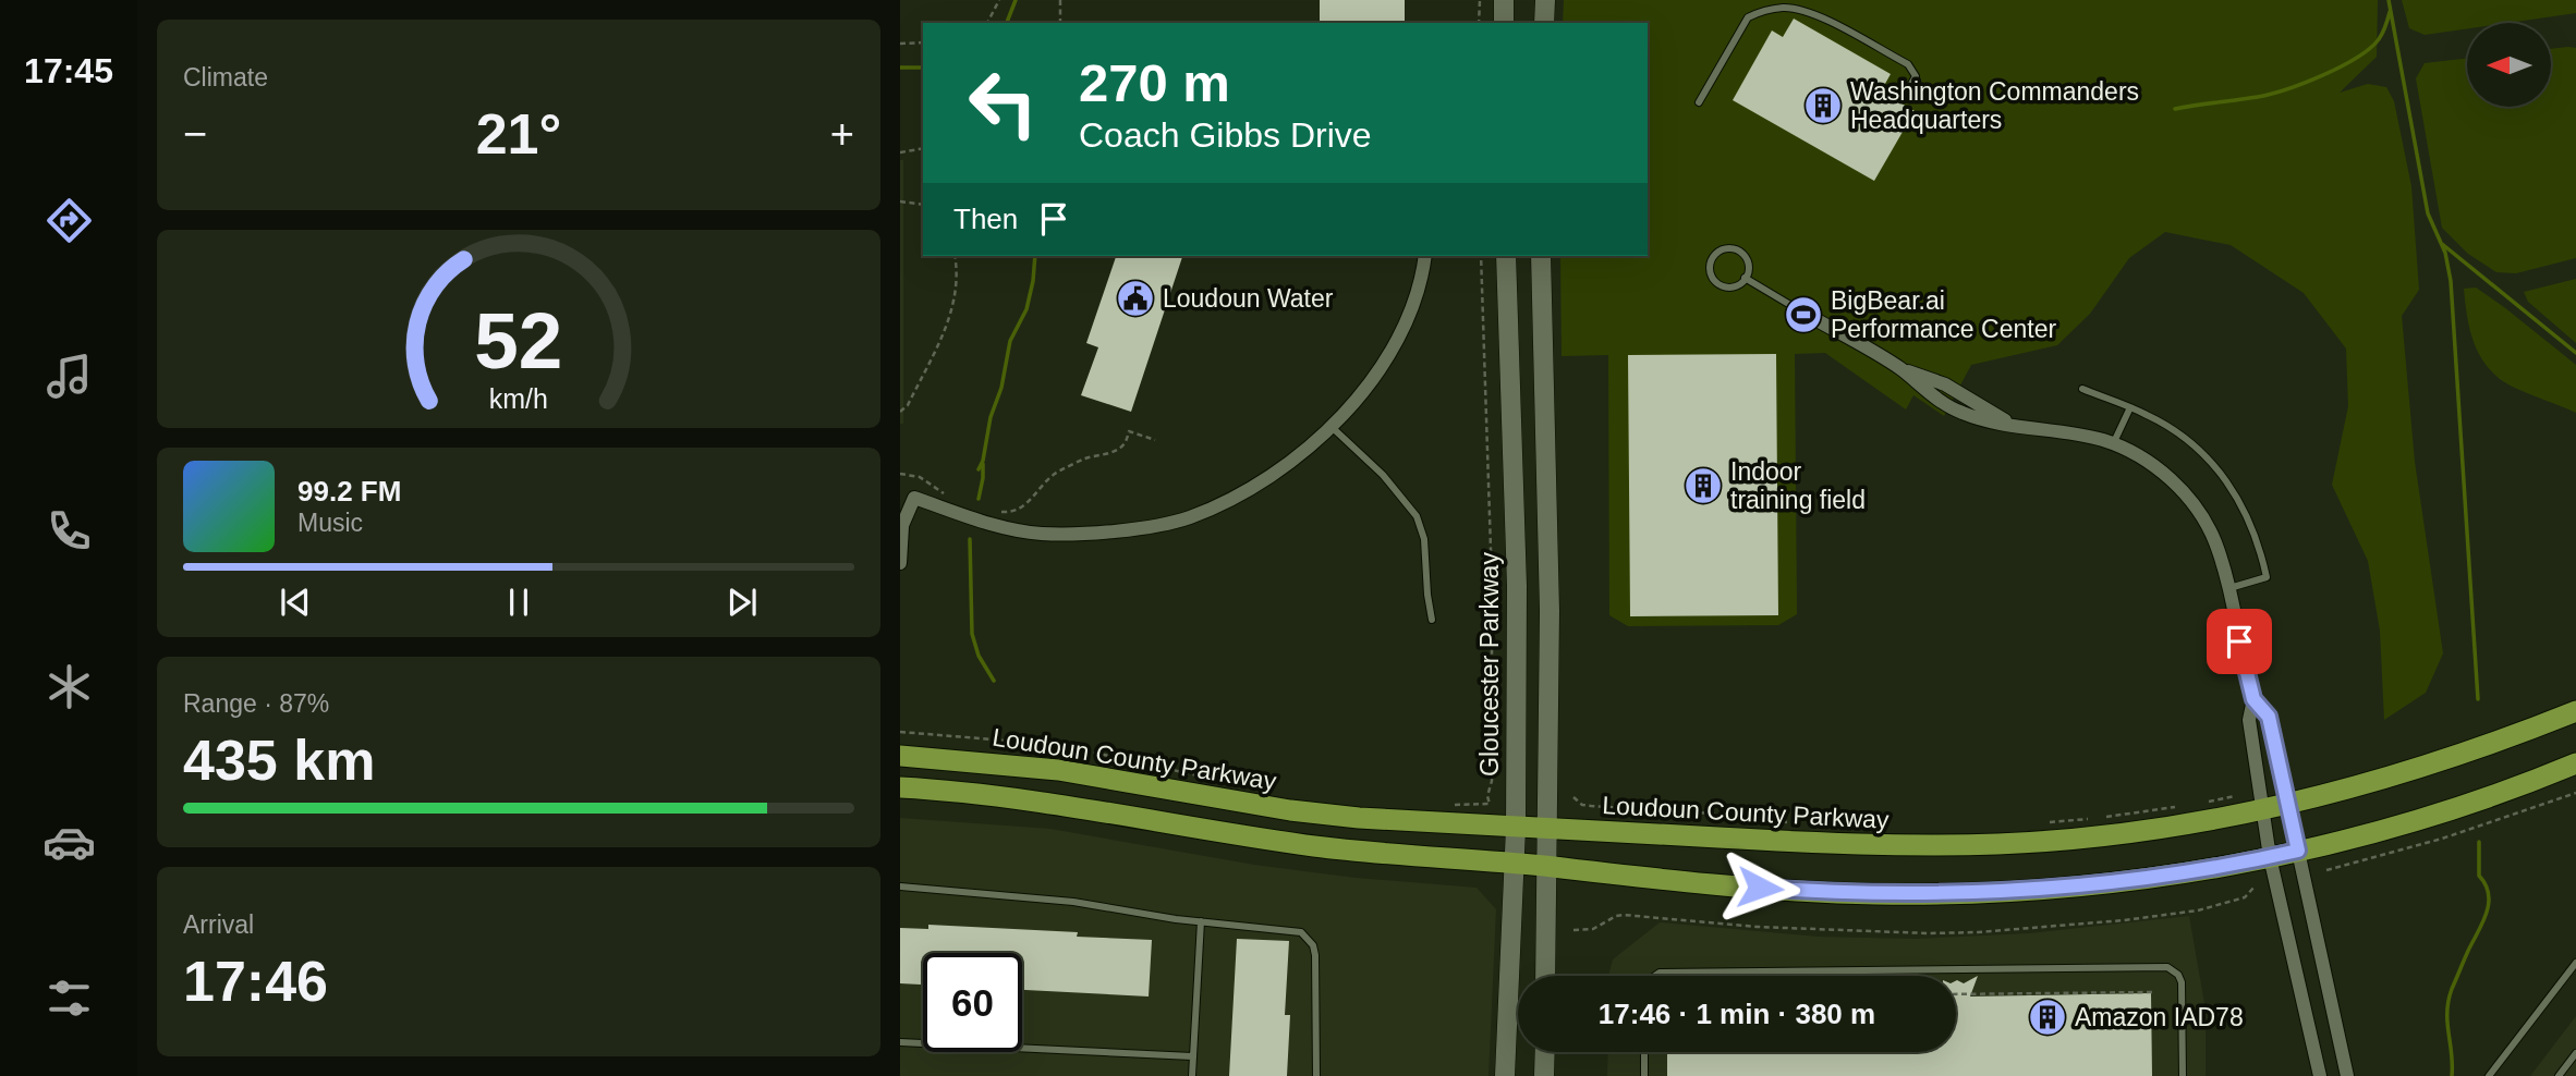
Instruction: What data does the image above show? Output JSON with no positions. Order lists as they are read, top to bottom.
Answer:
{
  "streets": {
    "main road": ["Gloucester Parkway", "Loudoun County Parkway"]
  },
  "crossings": [
    ["Gloucester Parkway", "Loudoun County Parkway"]
  ],
  "places": {
    "building": ["Washington Commanders Headquarters", "Indoor training field", "Amazon IAD78"],
    "public building": ["Loudoun Water"],
    "sports": ["BigBear.ai Performance Center"]
  },
  "north": "left",
  "page": {
    "tabs": "17:45",
    "tile": [
      "Climate",
      ["Range · 87%", "435 km"],
      ["Arrival", "17:46"]
    ],
    "turn": ["270 m", "Coach Gibbs Drive"],
    "heat": ["−", "21°", "+"],
    "then": "Then",
    "song": ["99.2 FM", "Music"],
    "limit": "60",
    "trip": "17:46 · 1 min · 380 m",
    "gauge": ["52", "km/h"]
  }
}
